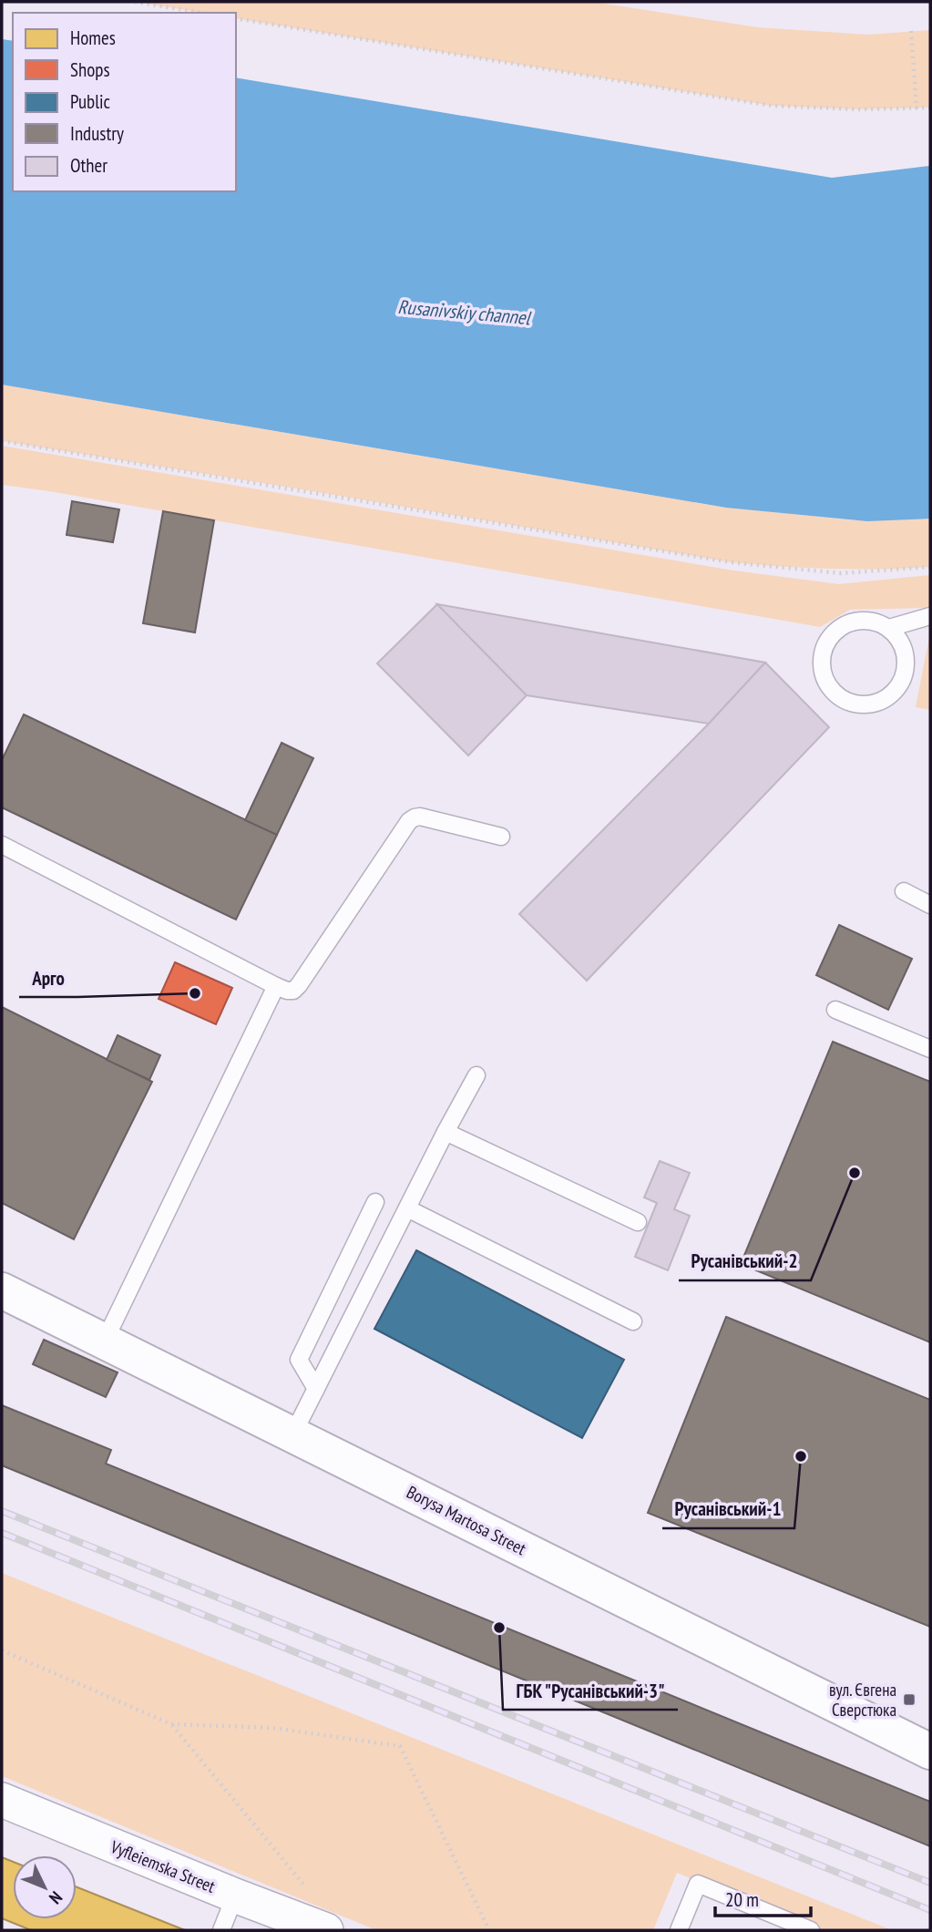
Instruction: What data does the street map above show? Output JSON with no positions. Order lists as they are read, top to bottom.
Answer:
{
  "streets": {
    "main road": ["Borysa Martosa Street"],
    "street": ["Vyfleiemska Street"]
  },
  "water": ["Rusanivskiy channel"],
  "places": {
    "other": [
      "Арго",
      "Русанівський-2",
      "Русанівський-1",
      "ГБК \"Русанівський-3\""
    ],
    "transit": ["вул. Євгена Сверстюка"]
  },
  "legend": [
    "Homes",
    "Shops",
    "Public",
    "Industry",
    "Other"
  ],
  "scale_bar": "20 m",
  "north": "bottom right"
}
